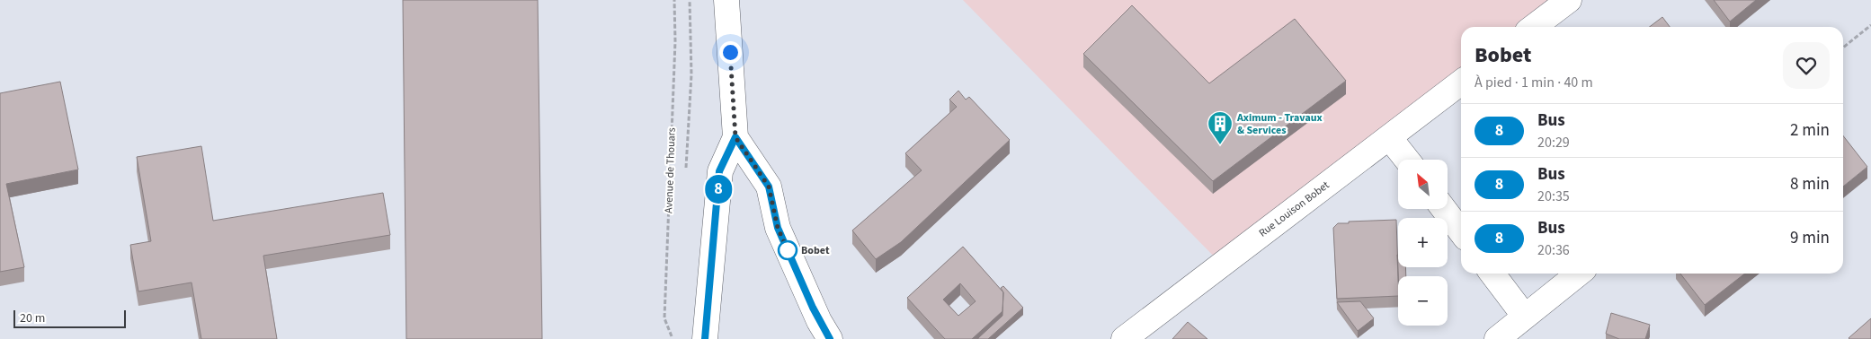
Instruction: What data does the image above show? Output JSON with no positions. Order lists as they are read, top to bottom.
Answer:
{
  "streets": {
    "street": ["Rue Louison Bobet"],
    "path": ["Avenue de Thouars"]
  },
  "places": {
    "building": ["Aximum - Travaux & Services"],
    "other": ["Bobet"]
  },
  "lines": ["bus line 8"],
  "scale_bar": "20 m",
  "north": "top left",
  "page": {
    "on_map": "8",
    "heading": ["Bobet", "À pied · 1 min · 40 m"],
    "list": [
      {
        "mark": "8",
        "name": "Bus",
        "note": "20:29",
        "value": "2 min"
      },
      {
        "mark": "8",
        "name": "Bus",
        "note": "20:35",
        "value": "8 min"
      },
      {
        "mark": "8",
        "name": "Bus",
        "note": "20:36",
        "value": "9 min"
      }
    ],
    "map_buttons": ["+", "−"],
    "scale": "20 m"
  }
}
